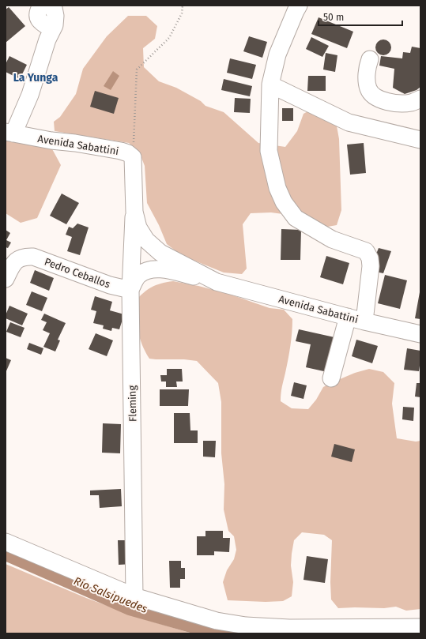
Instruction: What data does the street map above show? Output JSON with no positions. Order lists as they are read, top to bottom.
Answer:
{
  "streets": {
    "street": ["Avenida Sabattini", "Pedro Ceballos", "Fleming"]
  },
  "crossings": [
    ["Avenida Sabattini", "Pedro Ceballos"],
    ["Avenida Sabattini", "Fleming"],
    ["Pedro Ceballos", "Fleming"]
  ],
  "districts": ["La Yunga"],
  "water": ["Río Salsipuedes"],
  "scale_bar": "50 m"
}
